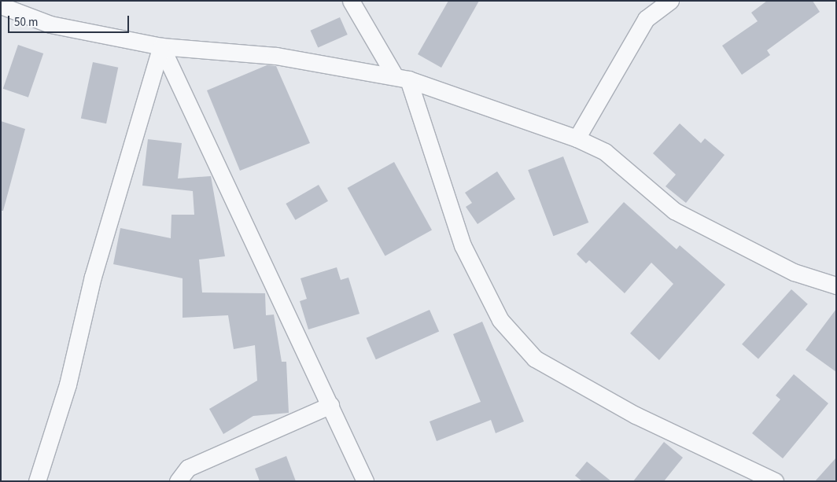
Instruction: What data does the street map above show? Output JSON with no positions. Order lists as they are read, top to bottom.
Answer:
{
  "scale_bar": "50 m"
}
